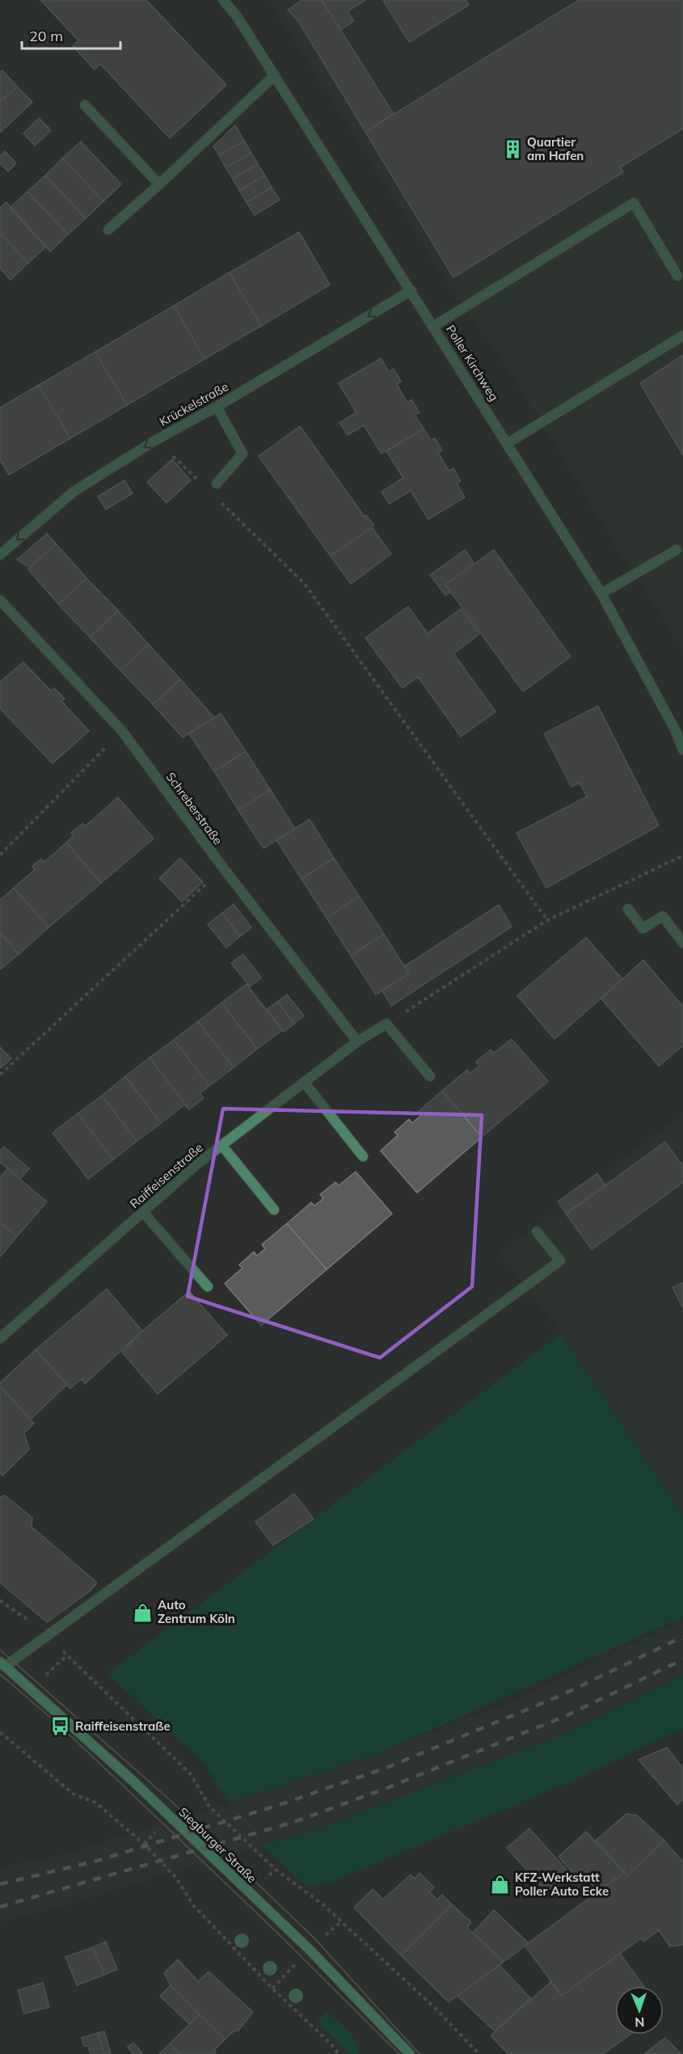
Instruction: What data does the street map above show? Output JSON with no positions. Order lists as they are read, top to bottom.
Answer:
{
  "streets": {
    "main road": ["Siegburger Straße"],
    "street": [
      "Poller Kirchweg",
      "Krückelstraße",
      "Schreberstraße",
      "Raiffeisenstraße"
    ]
  },
  "crossings": [
    ["Poller Kirchweg", "Krückelstraße"],
    ["Schreberstraße", "Raiffeisenstraße"]
  ],
  "one_way": ["Krückelstraße"],
  "places": {
    "building": ["Quartier am Hafen"],
    "shop": ["Auto Zentrum Köln", "KFZ-Werkstatt Poller Auto Ecke"],
    "bus stop": ["Raiffeisenstraße"]
  },
  "scale_bar": "20 m",
  "north": "bottom"
}
